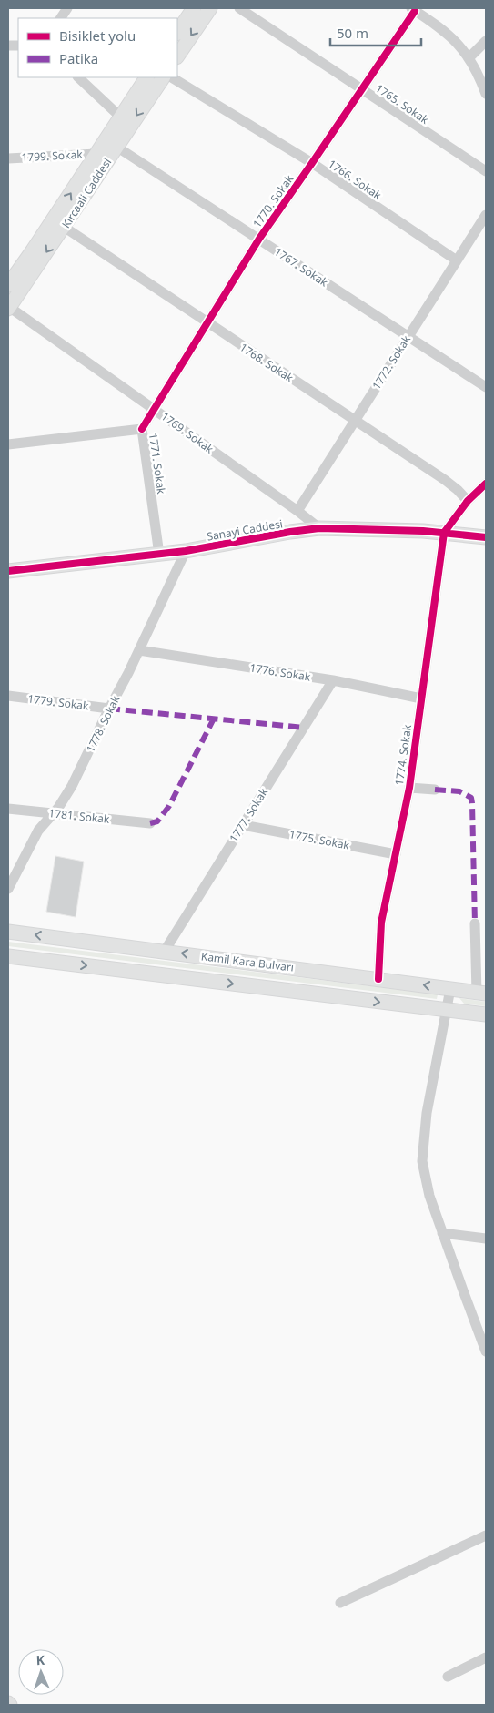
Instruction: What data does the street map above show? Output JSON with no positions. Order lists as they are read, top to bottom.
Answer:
{
  "streets": {
    "street": [
      "1765. Sokak",
      "1799. Sokak",
      "1766. Sokak",
      "Kırcaali Caddesi",
      "1770. Sokak",
      "1767. Sokak",
      "1768. Sokak",
      "1772. Sokak",
      "1769. Sokak",
      "1771. Sokak",
      "Sanayi Caddesi",
      "1776. Sokak",
      "1779. Sokak",
      "1778. Sokak",
      "1774. Sokak",
      "1777. Sokak",
      "1781. Sokak",
      "1775. Sokak",
      "Kamil Kara Bulvarı"
    ]
  },
  "crossings": [
    ["1765. Sokak", "1770. Sokak"],
    ["1799. Sokak", "Kırcaali Caddesi"],
    ["1766. Sokak", "1770. Sokak"],
    ["1766. Sokak", "1772. Sokak"],
    ["Kırcaali Caddesi", "1767. Sokak"],
    ["Kırcaali Caddesi", "1768. Sokak"],
    ["Kırcaali Caddesi", "1769. Sokak"],
    ["1770. Sokak", "1767. Sokak"],
    ["1770. Sokak", "1768. Sokak"],
    ["1770. Sokak", "1769. Sokak"],
    ["1770. Sokak", "1771. Sokak"],
    ["1767. Sokak", "1772. Sokak"],
    ["1768. Sokak", "1772. Sokak"],
    ["1772. Sokak", "1769. Sokak"],
    ["1769. Sokak", "Sanayi Caddesi"],
    ["1771. Sokak", "Sanayi Caddesi"],
    ["Sanayi Caddesi", "1778. Sokak"],
    ["Sanayi Caddesi", "1774. Sokak"],
    ["1776. Sokak", "1778. Sokak"],
    ["1776. Sokak", "1774. Sokak"],
    ["1776. Sokak", "1777. Sokak"],
    ["1779. Sokak", "1778. Sokak"],
    ["1778. Sokak", "1781. Sokak"],
    ["1774. Sokak", "1775. Sokak"],
    ["1774. Sokak", "Kamil Kara Bulvarı"],
    ["1777. Sokak", "1775. Sokak"],
    ["1777. Sokak", "Kamil Kara Bulvarı"]
  ],
  "legend": ["Bisiklet yolu", "Patika"],
  "scale_bar": "50 m",
  "north": "top"
}
